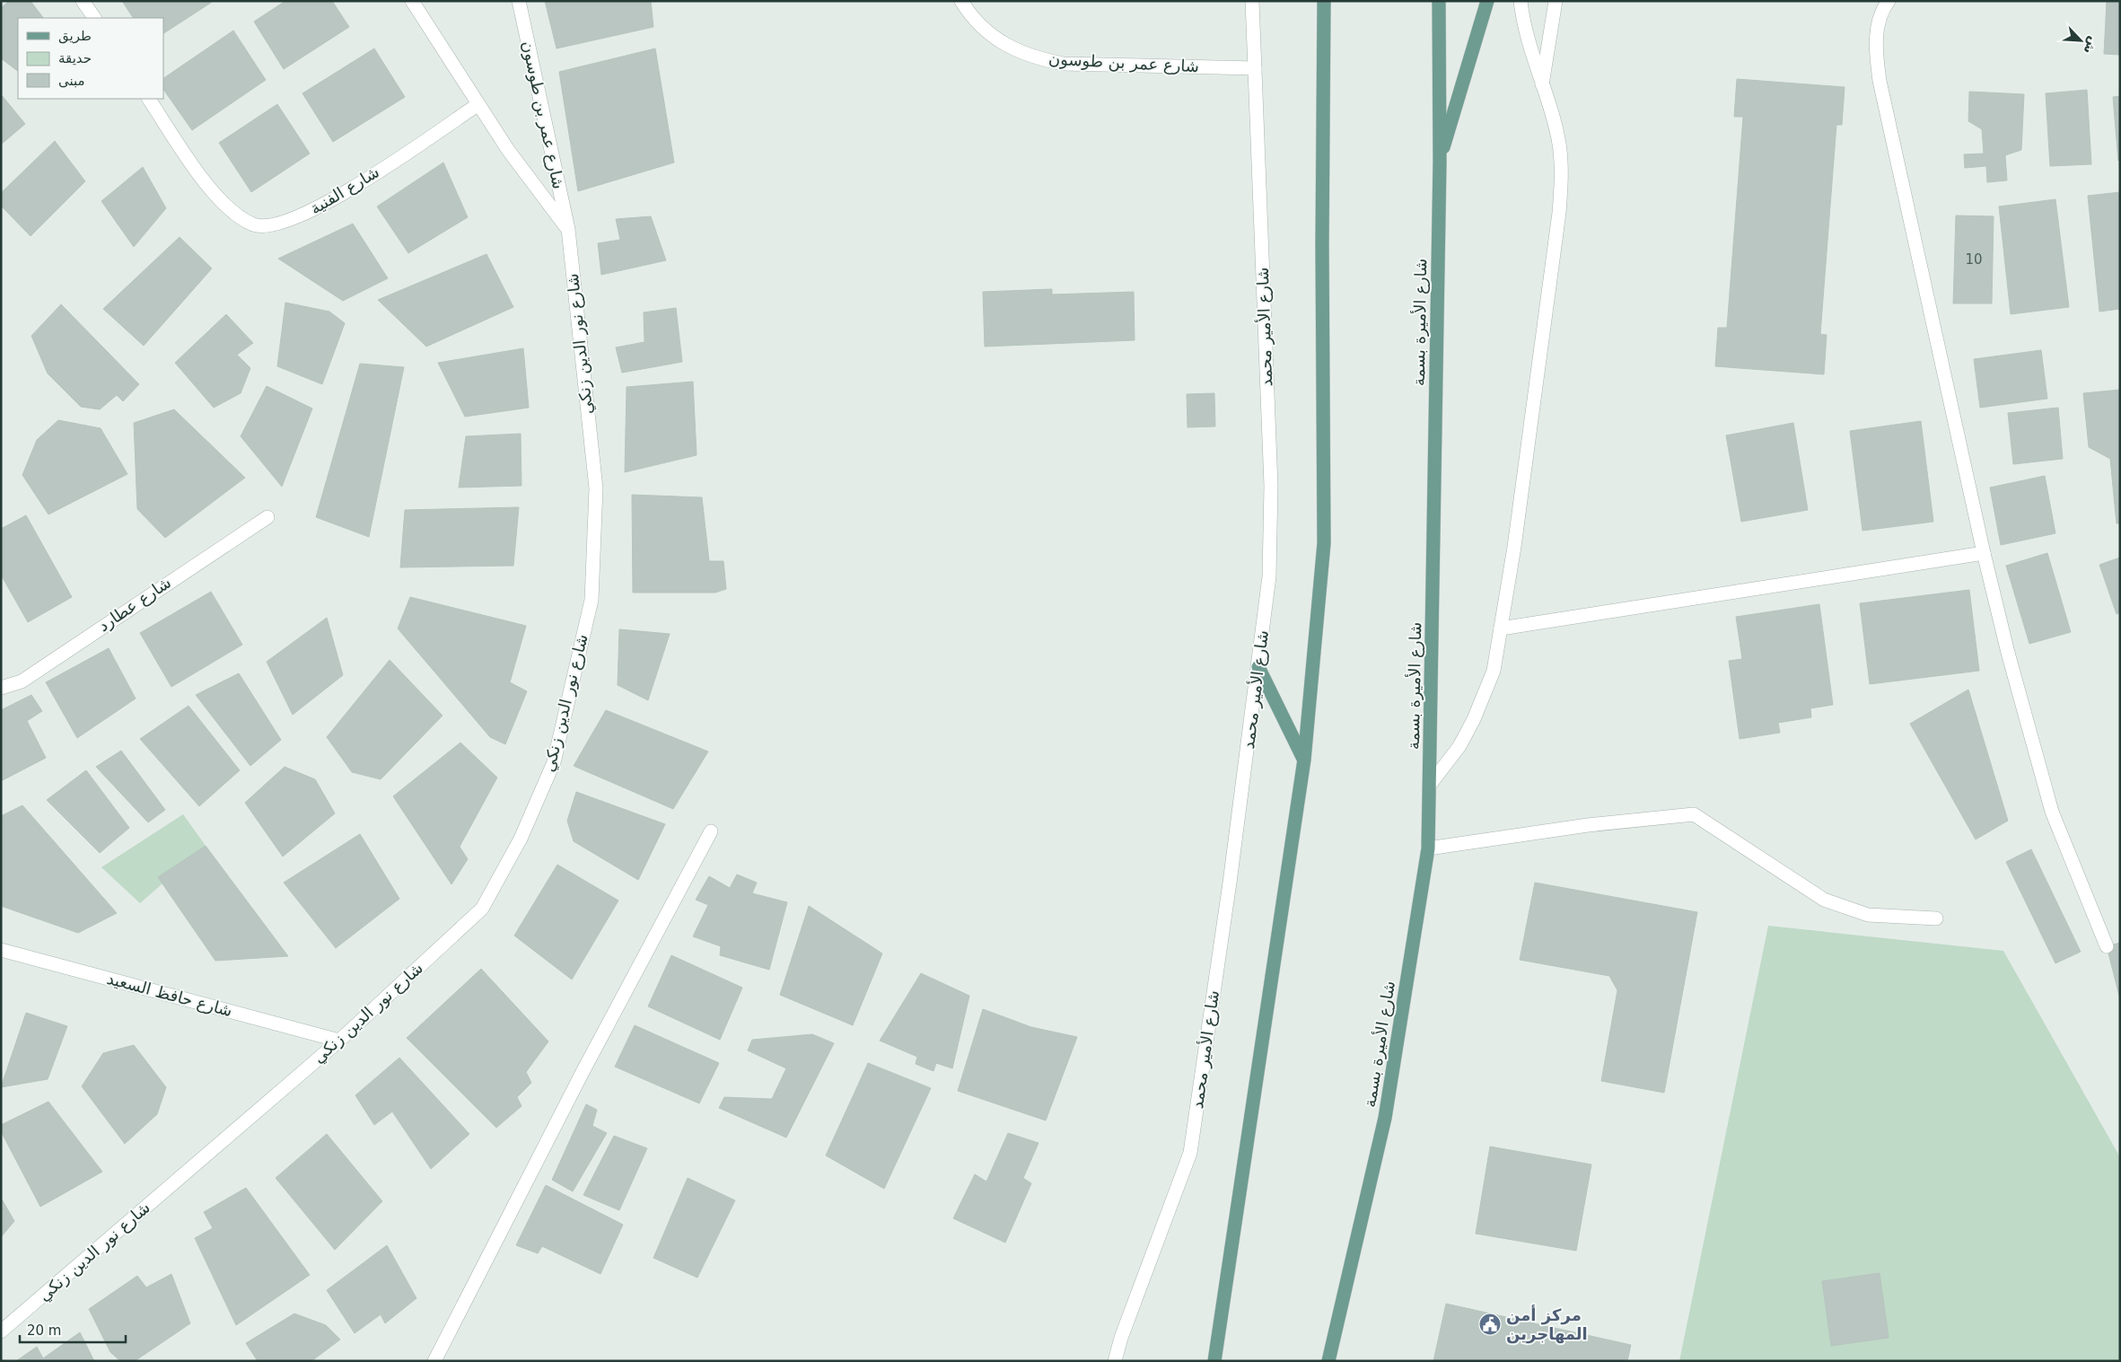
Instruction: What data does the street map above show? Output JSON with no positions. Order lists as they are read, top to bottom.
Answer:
{
  "streets": {
    "main road": ["شارع الأميرة بسمة"],
    "street": [
      "شارع عمر بن طوسون",
      "شارع الفنية",
      "شارع الأمير محمد",
      "شارع نور الدين زنكي",
      "شارع عطارد",
      "شارع حافظ السعيد"
    ]
  },
  "crossings": [
    ["شارع عمر بن طوسون", "شارع الأمير محمد"],
    ["شارع عمر بن طوسون", "شارع نور الدين زنكي"],
    ["شارع نور الدين زنكي", "شارع حافظ السعيد"]
  ],
  "places": {
    "public building": ["مركز أمن المهاجرين"]
  },
  "house_numbers": ["10"],
  "legend": ["طريق", "حديقة", "مبنى"],
  "scale_bar": "20 m",
  "north": "bottom right"
}
